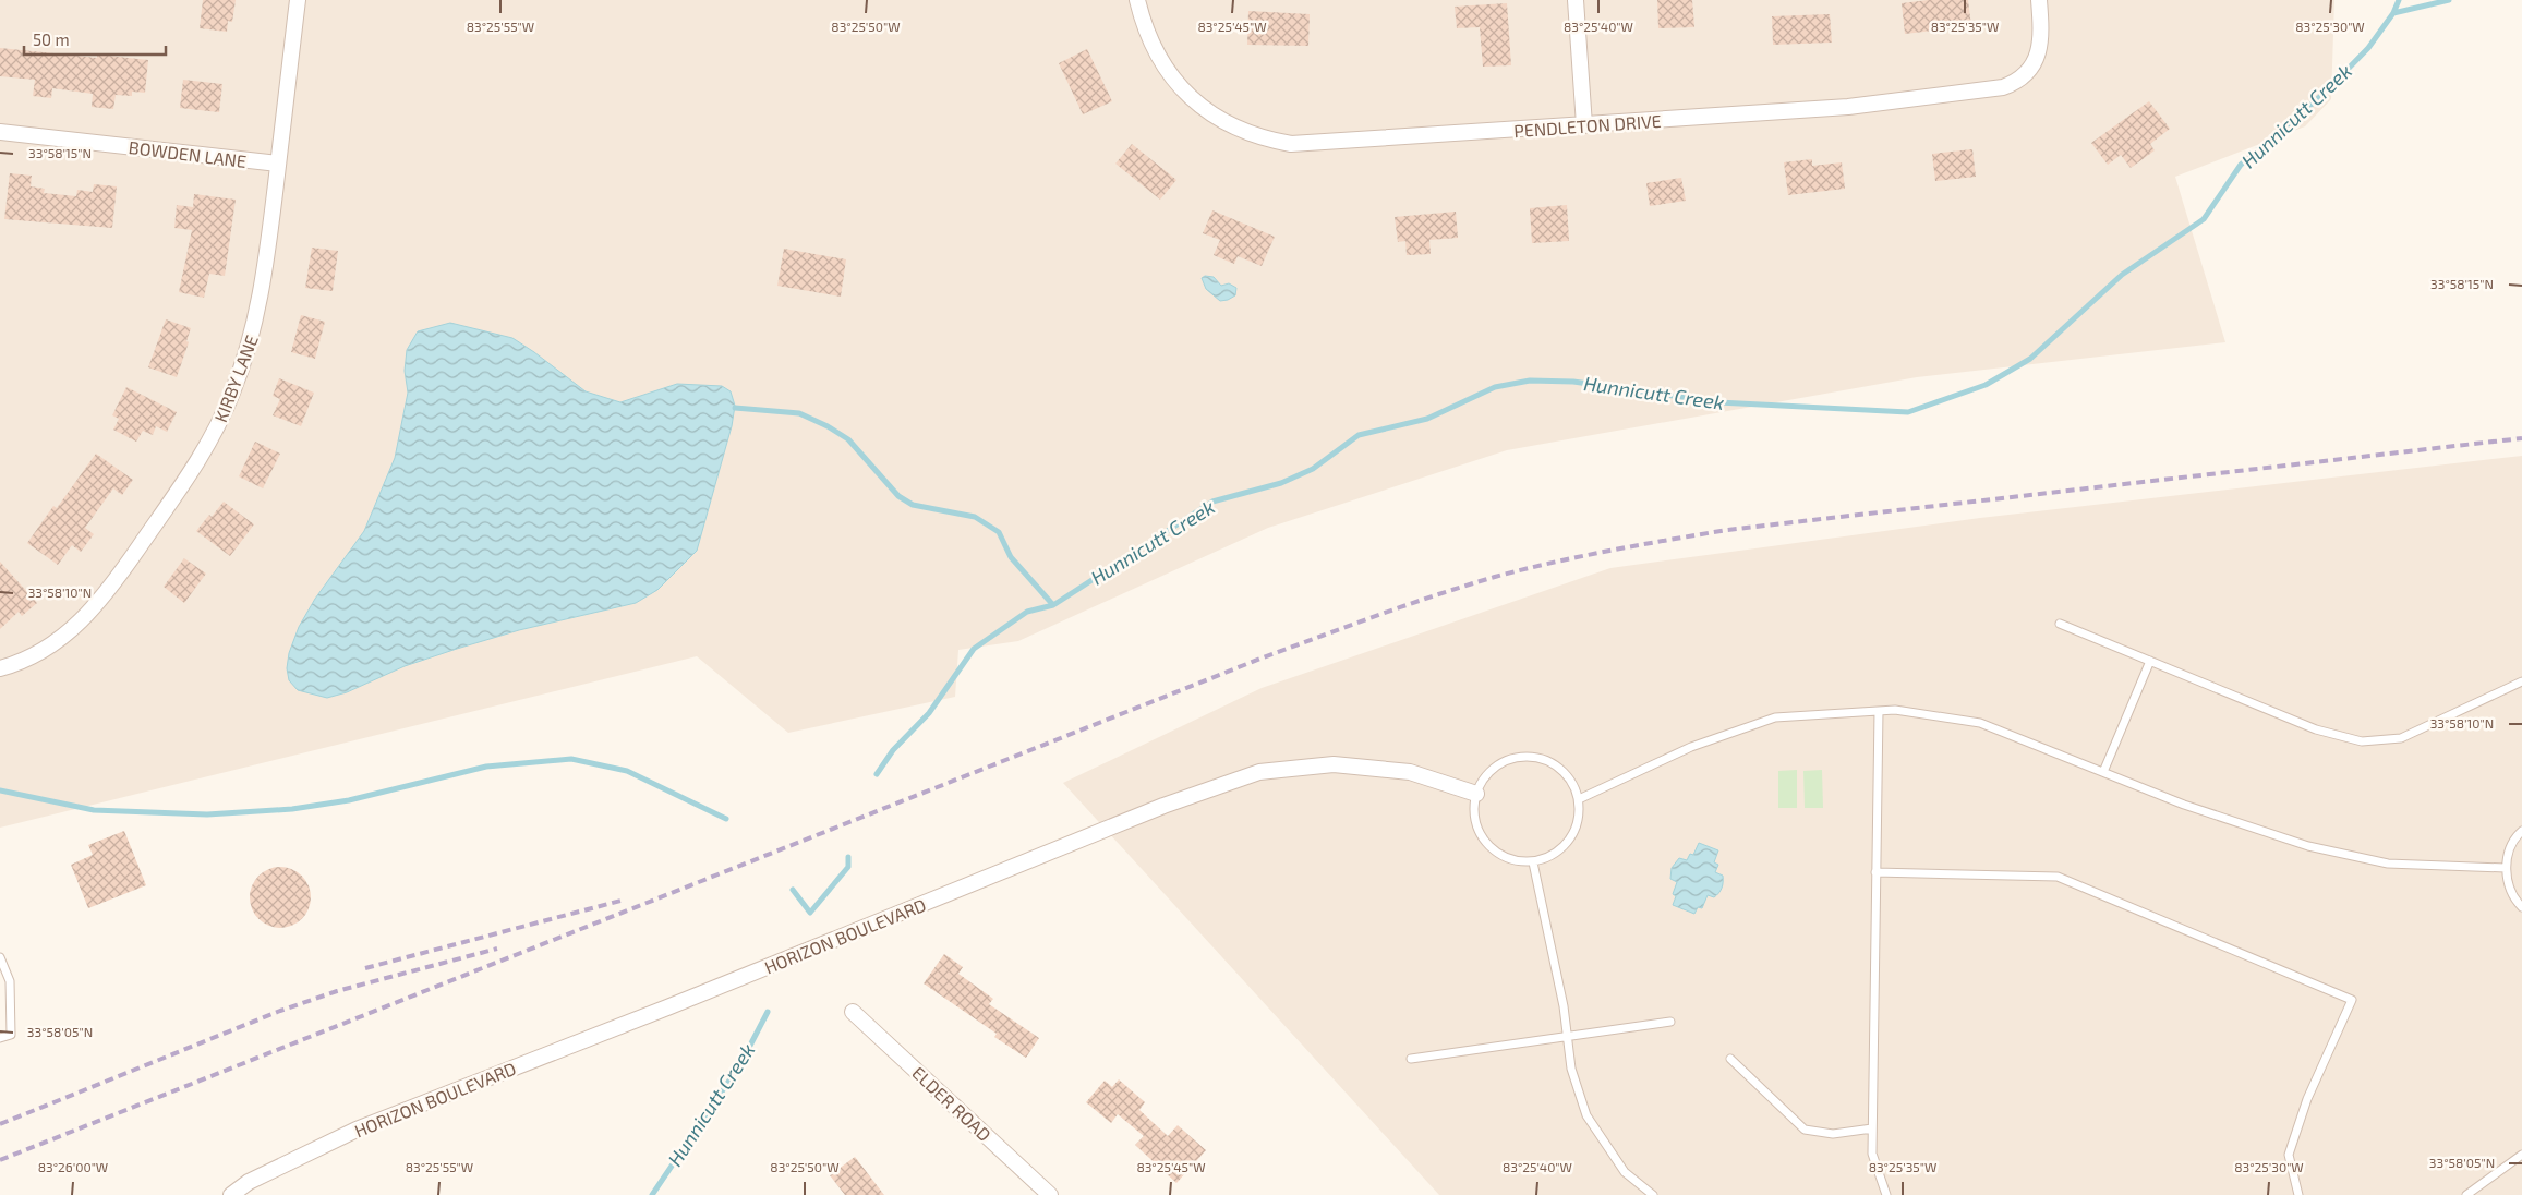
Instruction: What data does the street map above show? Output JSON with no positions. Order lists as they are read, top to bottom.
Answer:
{
  "streets": {
    "street": [
      "PENDLETON DRIVE",
      "BOWDEN LANE",
      "KIRBY LANE",
      "HORIZON BOULEVARD",
      "ELDER ROAD"
    ]
  },
  "crossings": [
    ["BOWDEN LANE", "KIRBY LANE"]
  ],
  "water": ["Hunnicutt Creek"],
  "scale_bar": "50 m",
  "coordinates": [
    "83°25'55\"W",
    "83°25'50\"W",
    "83°25'45\"W",
    "83°25'40\"W",
    "83°25'35\"W",
    "83°25'30\"W",
    "33°58'15\"N",
    "33°58'10\"N",
    "33°58'05\"N",
    "83°26'00\"W"
  ]
}
